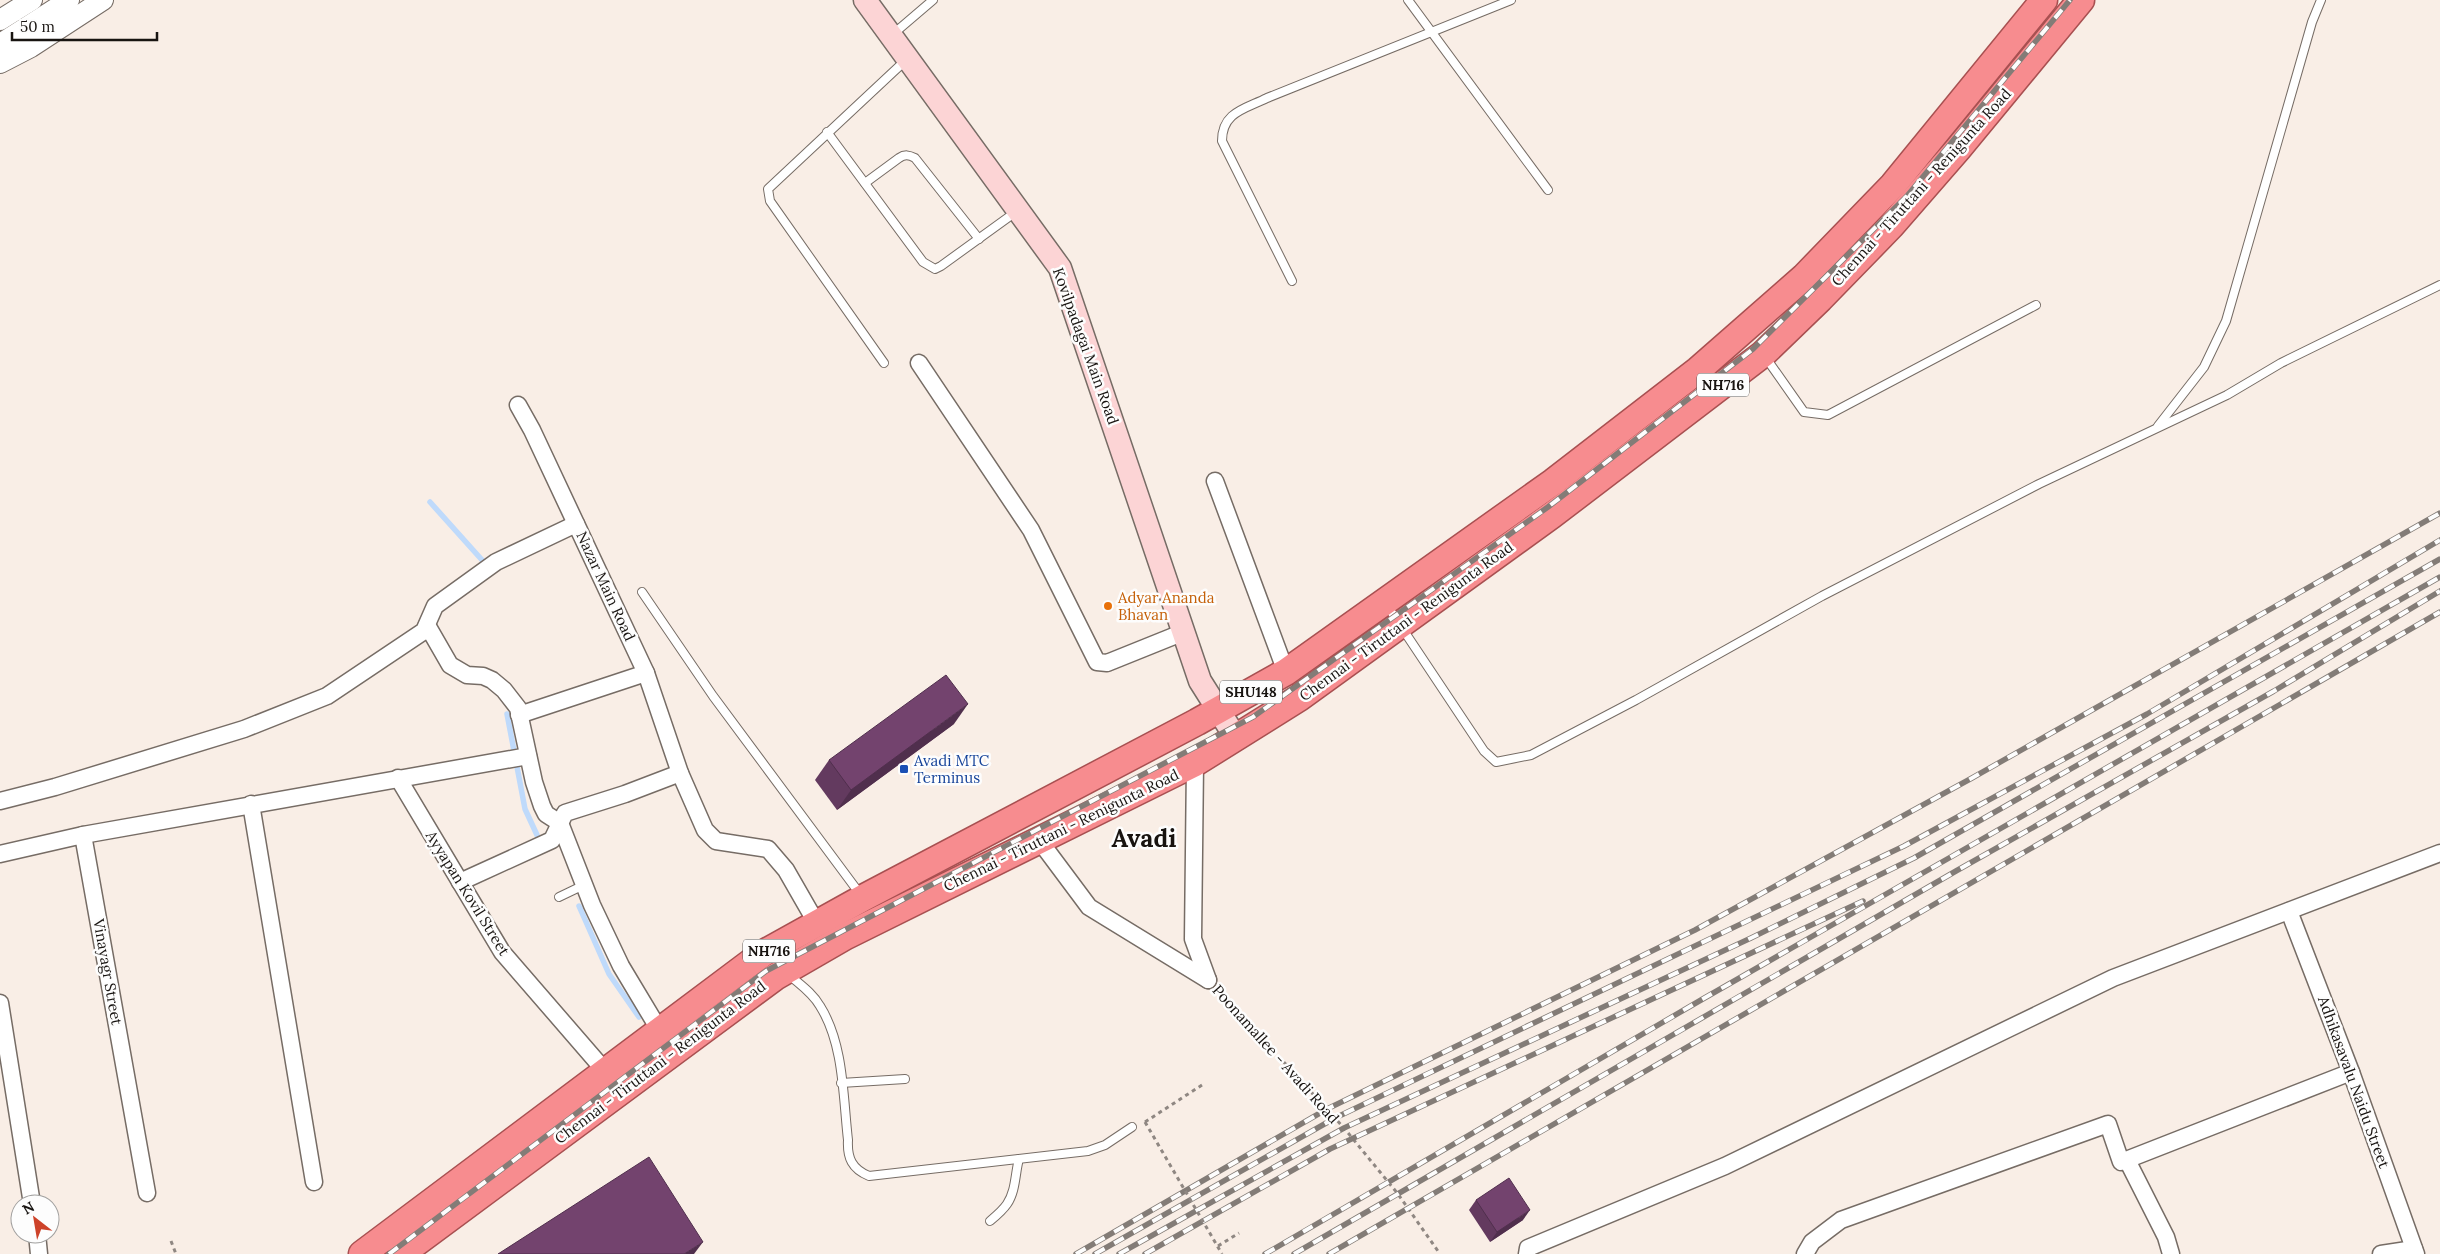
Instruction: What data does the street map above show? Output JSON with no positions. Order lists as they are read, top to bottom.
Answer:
{
  "streets": {
    "highway": ["Chennai - Tiruttani - Renigunta Road", "NH716", "SHU148"],
    "main road": ["Kovilpadagai Main Road"],
    "street": [
      "Nazar Main Road",
      "Ayyapan Kovil Street",
      "Vinayagr Street",
      "Poonamallee - Avadi Road",
      "Adhikasavalu Naidu Street"
    ]
  },
  "crossings": [
    ["Chennai - Tiruttani - Renigunta Road", "Kovilpadagai Main Road"],
    ["Chennai - Tiruttani - Renigunta Road", "Nazar Main Road"],
    ["Chennai - Tiruttani - Renigunta Road", "Ayyapan Kovil Street"],
    ["Chennai - Tiruttani - Renigunta Road", "Poonamallee - Avadi Road"]
  ],
  "districts": ["Avadi"],
  "places": {
    "other": ["Adyar Ananda Bhavan"],
    "transit": ["Avadi MTC Terminus"]
  },
  "scale_bar": "50 m",
  "north": "top left"
}
